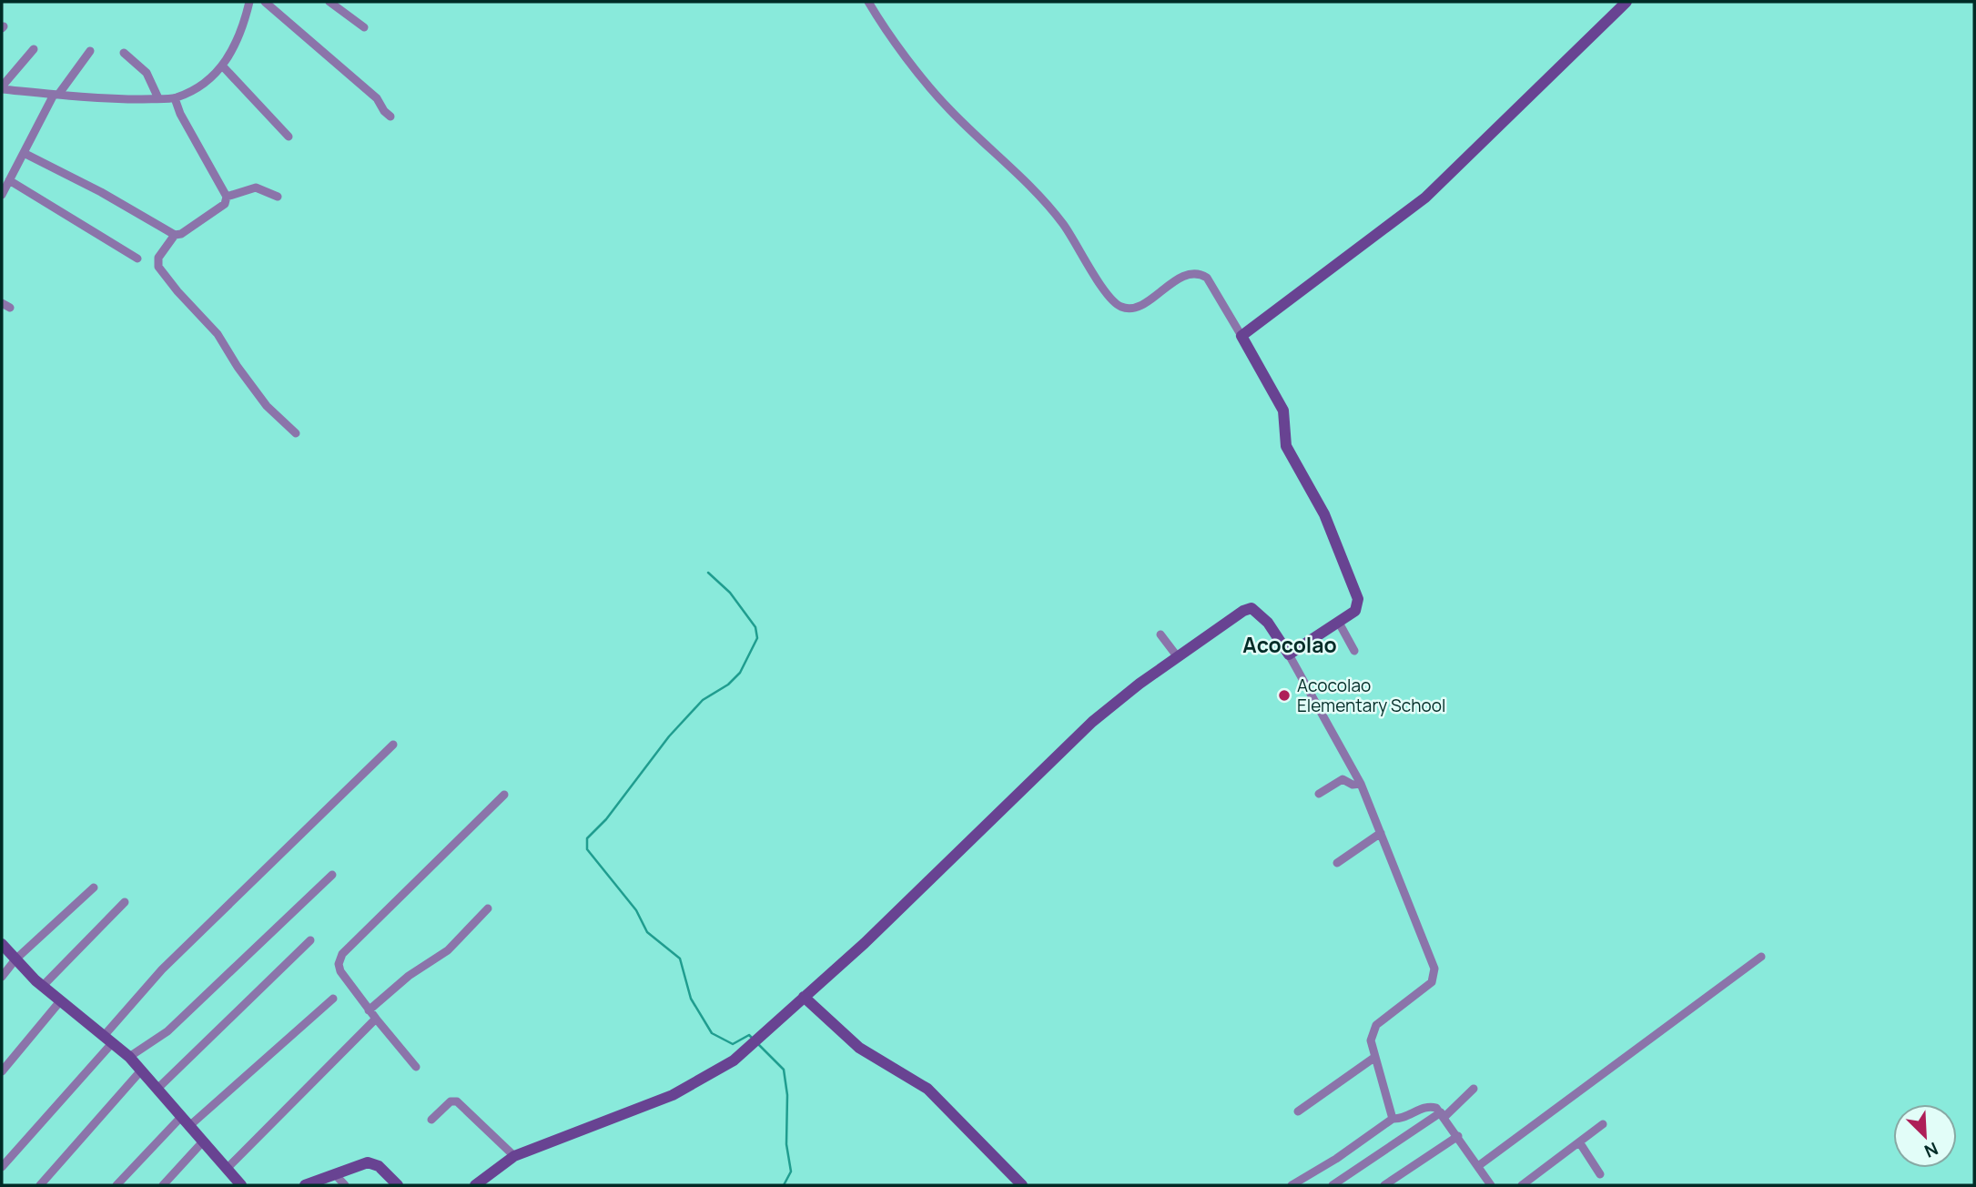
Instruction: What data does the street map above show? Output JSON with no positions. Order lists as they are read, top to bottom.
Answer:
{
  "districts": ["Acocolao"],
  "places": ["Acocolao Elementary School"],
  "north": "bottom right"
}
